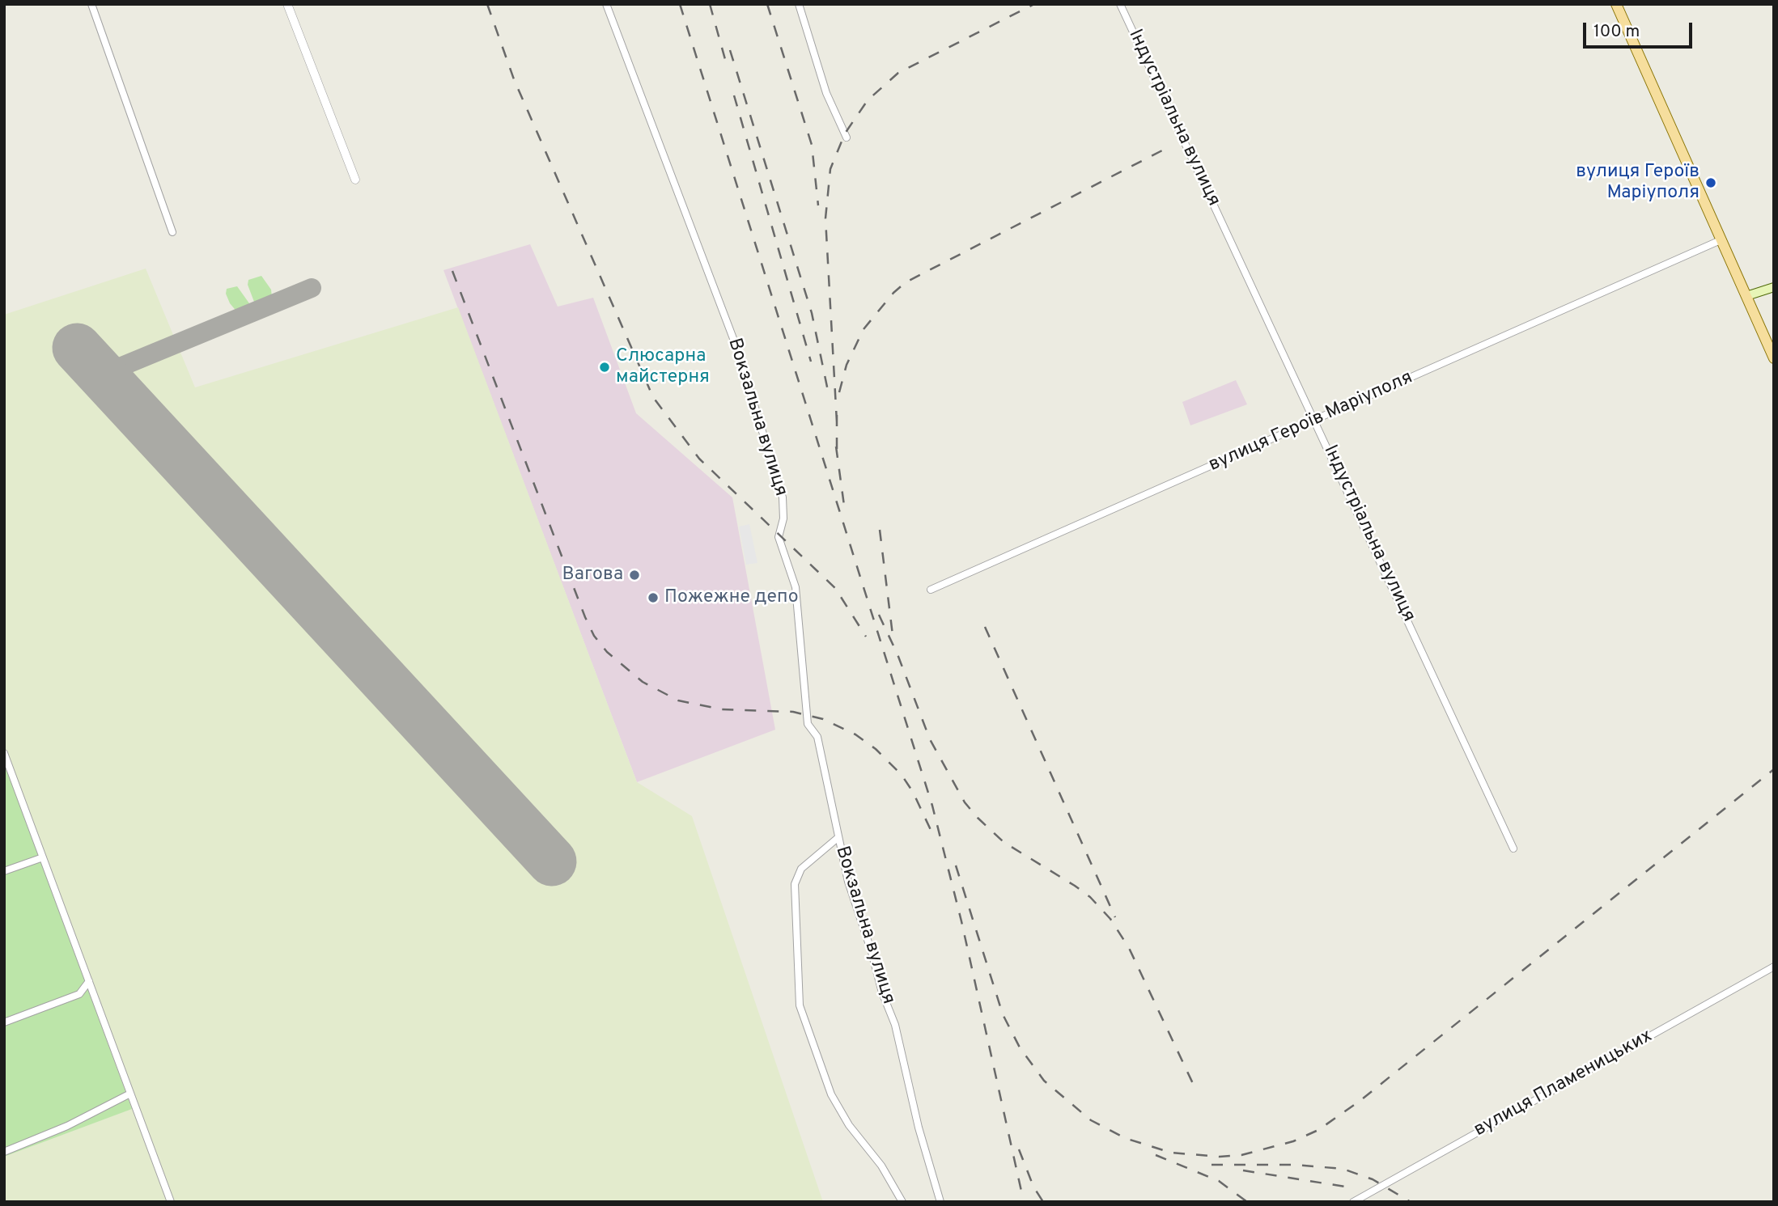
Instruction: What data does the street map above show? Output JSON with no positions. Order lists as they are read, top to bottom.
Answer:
{
  "streets": {
    "street": [
      "Індустріальна вулиця",
      "Вокзальна вулиця",
      "вулиця Героїв Маріуполя",
      "вулиця Пламеницьких"
    ]
  },
  "crossings": [
    ["Індустріальна вулиця", "вулиця Героїв Маріуполя"]
  ],
  "places": [
    "вулиця Героїв Маріуполя",
    "Слюсарна майстерня",
    "Вагова",
    "Пожежне депо"
  ],
  "scale_bar": "100 m"
}
